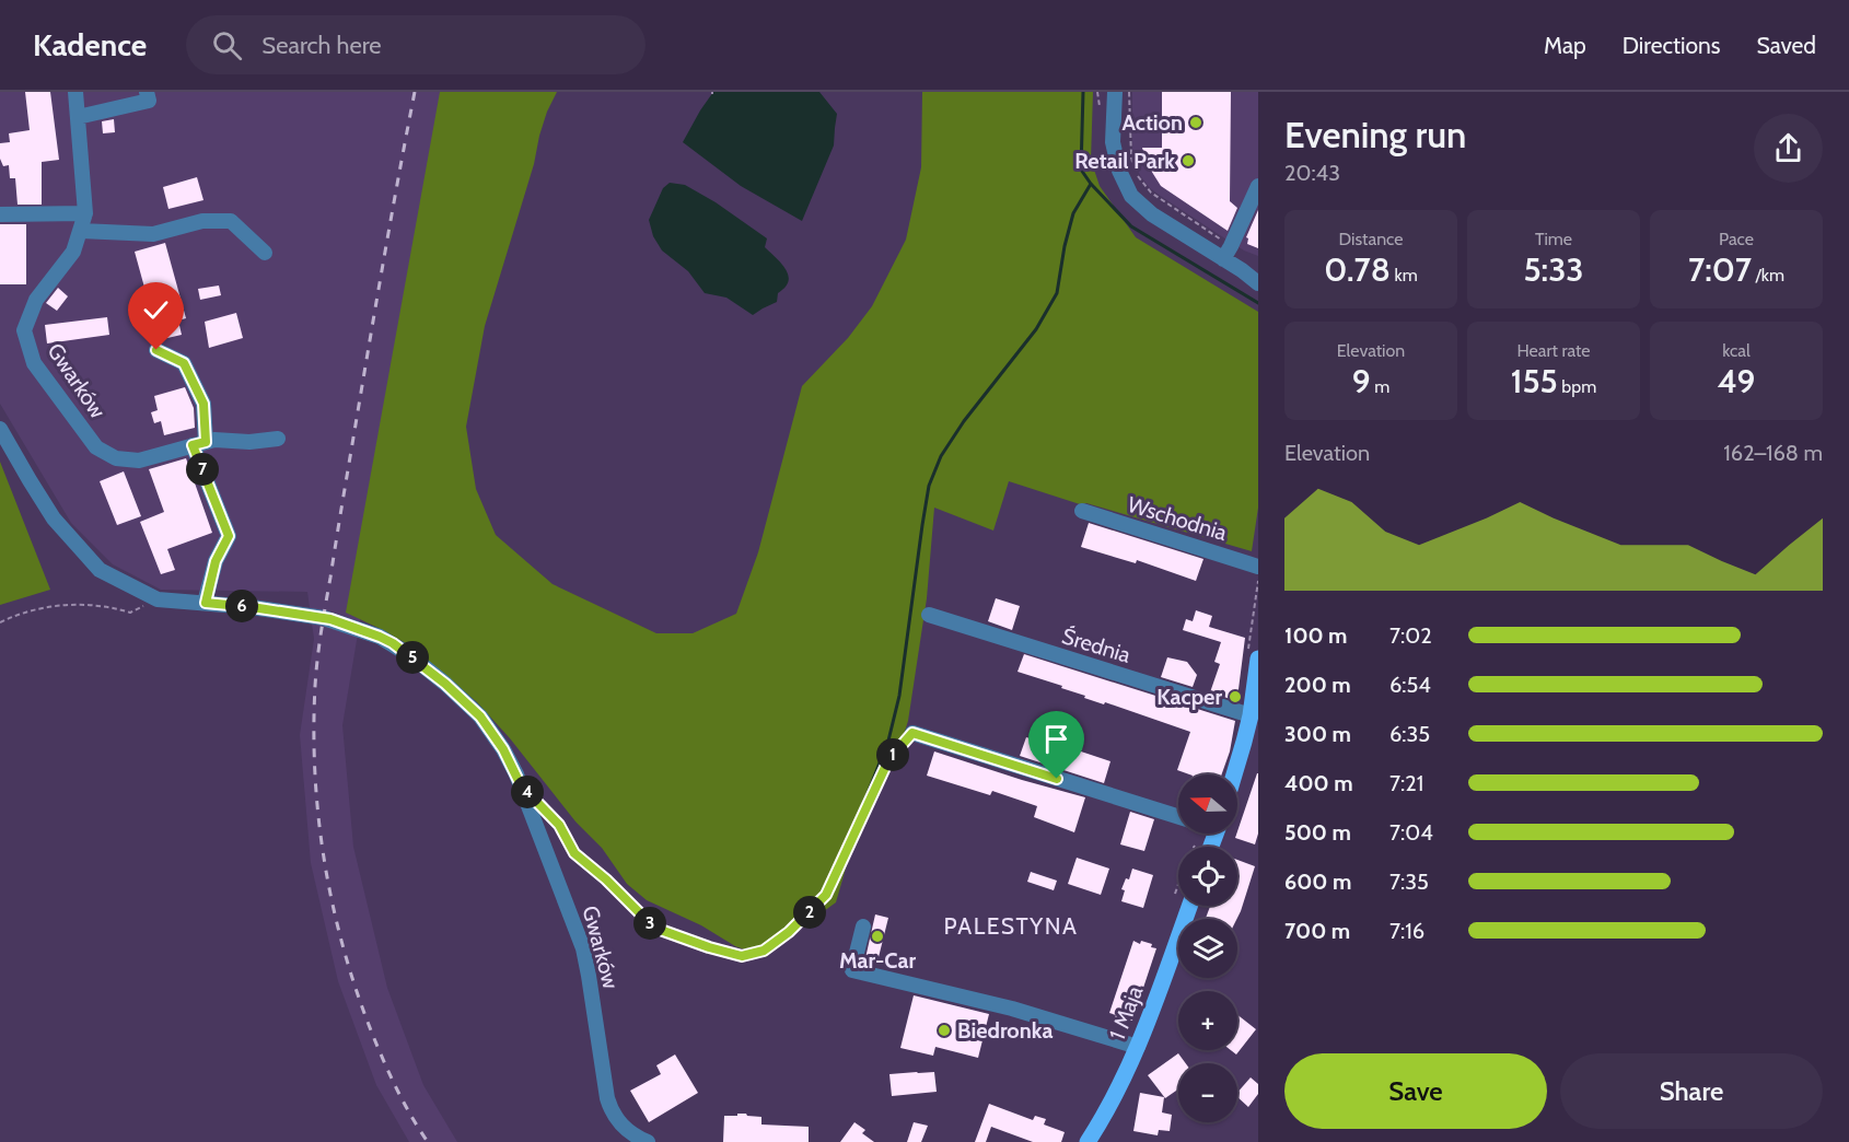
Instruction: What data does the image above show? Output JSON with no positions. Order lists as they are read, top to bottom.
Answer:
{
  "streets": {
    "main road": ["1 Maja"],
    "street": ["Gwarków", "Wschodnia", "Średnia"]
  },
  "districts": ["PALESTYNA"],
  "places": [
    "Action",
    "Retail Park",
    "Kacper",
    "Mar-Car",
    "Biedronka"
  ],
  "north": "left",
  "page": {
    "header": "Kadence",
    "search": "Search here",
    "nav": ["Map", "Directions", "Saved"],
    "heading": ["Evening run", "20:43"],
    "stats": [
      ["Distance", "0.78 km"],
      ["Time", "5:33"],
      ["Pace", "7:07 /km"],
      ["Elevation", "9 m"],
      ["Heart rate", "155 bpm"],
      ["kcal", "49"]
    ],
    "chart": ["Elevation", "162–168 m"],
    "pins": [
      "7",
      "6",
      "5",
      "1",
      "4",
      "2",
      "3"
    ],
    "list": [
      {
        "name": "100 m",
        "note": "7:02"
      },
      {
        "name": "200 m",
        "note": "6:54"
      },
      {
        "name": "300 m",
        "note": "6:35"
      },
      {
        "name": "400 m",
        "note": "7:21"
      },
      {
        "name": "500 m",
        "note": "7:04"
      },
      {
        "name": "600 m",
        "note": "7:35"
      },
      {
        "name": "700 m",
        "note": "7:16"
      }
    ],
    "map_buttons": ["+", "−"],
    "buttons": ["Save", "Share"]
  }
}
